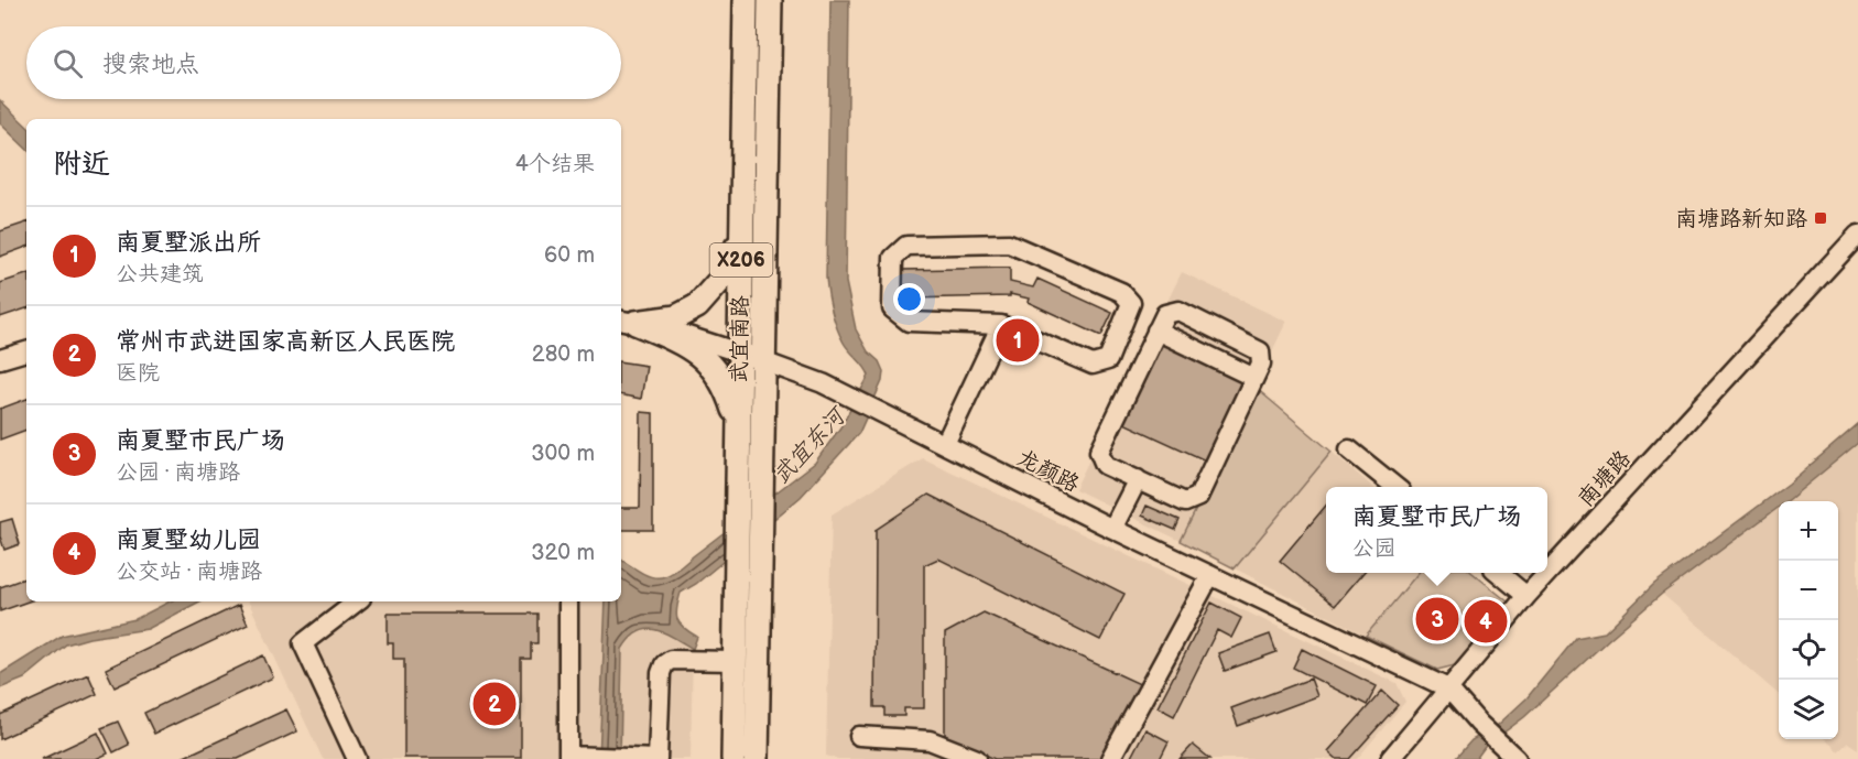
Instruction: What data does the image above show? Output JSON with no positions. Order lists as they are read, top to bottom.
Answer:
{
  "streets": {
    "main road": ["X206", "武宜南路"],
    "street": ["龙颜路", "南塘路"]
  },
  "crossings": [
    ["X206", "武宜南路"],
    ["武宜南路", "龙颜路"],
    ["龙颜路", "南塘路"]
  ],
  "water": ["武宜东河"],
  "places": {
    "transit": ["南塘路新知路"]
  },
  "page": {
    "search": "搜索地点",
    "heading": ["附近", "4个结果"],
    "list": [
      {
        "mark": "1",
        "name": "南夏墅派出所",
        "note": "公共建筑",
        "value": "60 m"
      },
      {
        "mark": "2",
        "name": "常州市武进国家高新区人民医院",
        "note": "医院",
        "value": "280 m"
      },
      {
        "mark": "3",
        "name": "南夏墅市民广场",
        "note": "公园 · 南塘路",
        "value": "300 m"
      },
      {
        "mark": "4",
        "name": "南夏墅幼儿园",
        "note": "公交站 · 南塘路",
        "value": "320 m"
      }
    ],
    "pins": [
      "1",
      "3",
      "4",
      "2"
    ],
    "popup": ["南夏墅市民广场", "公园"],
    "map_buttons": ["+", "−"]
  }
}
